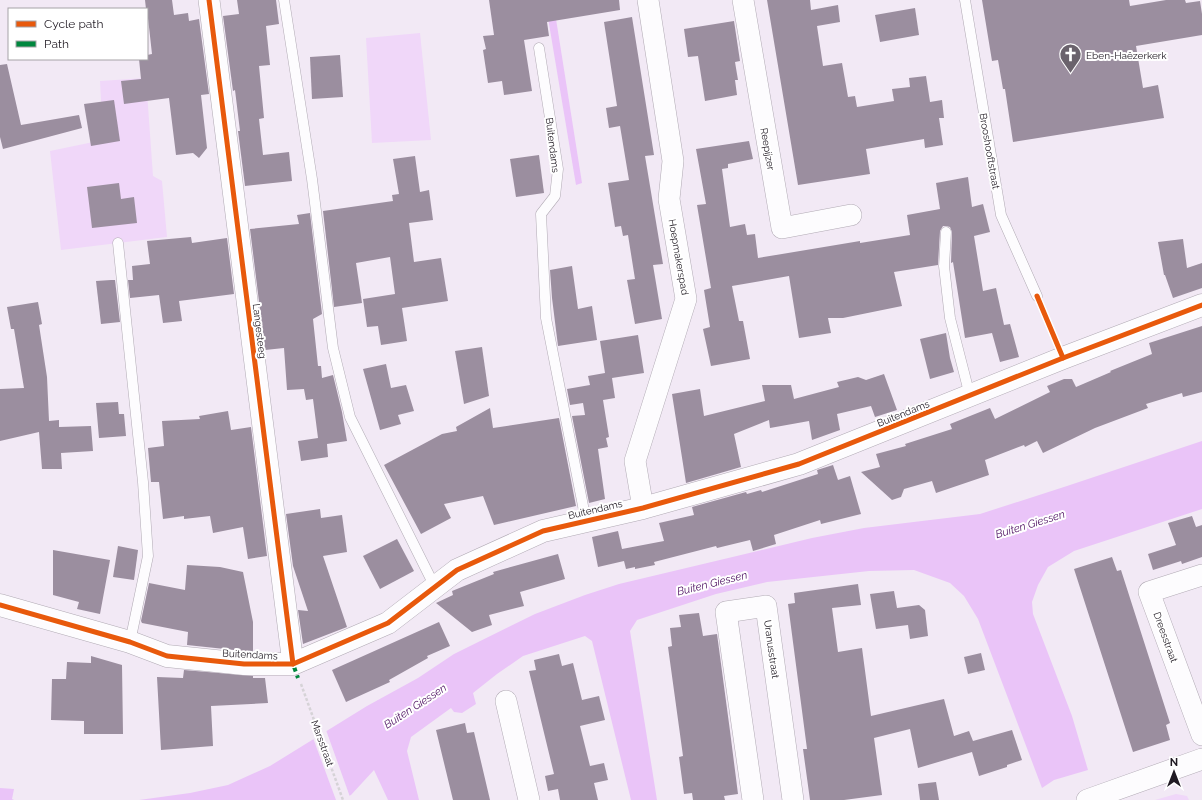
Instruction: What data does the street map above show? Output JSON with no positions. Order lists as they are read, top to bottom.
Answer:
{
  "streets": {
    "street": [
      "Buitendams",
      "Reepijzer",
      "Hoepmakerspad",
      "Langesteeg",
      "Dreesstraat",
      "Uranusstraat"
    ],
    "lane": ["Brooshooftstraat"],
    "path": ["Marsstraat"]
  },
  "crossings": [
    ["Buitendams", "Hoepmakerspad"],
    ["Buitendams", "Langesteeg"]
  ],
  "water": ["Buiten Giessen"],
  "places": {
    "church": ["Eben-Haëzerkerk"]
  },
  "legend": ["Cycle path", "Path"],
  "north": "top"
}
